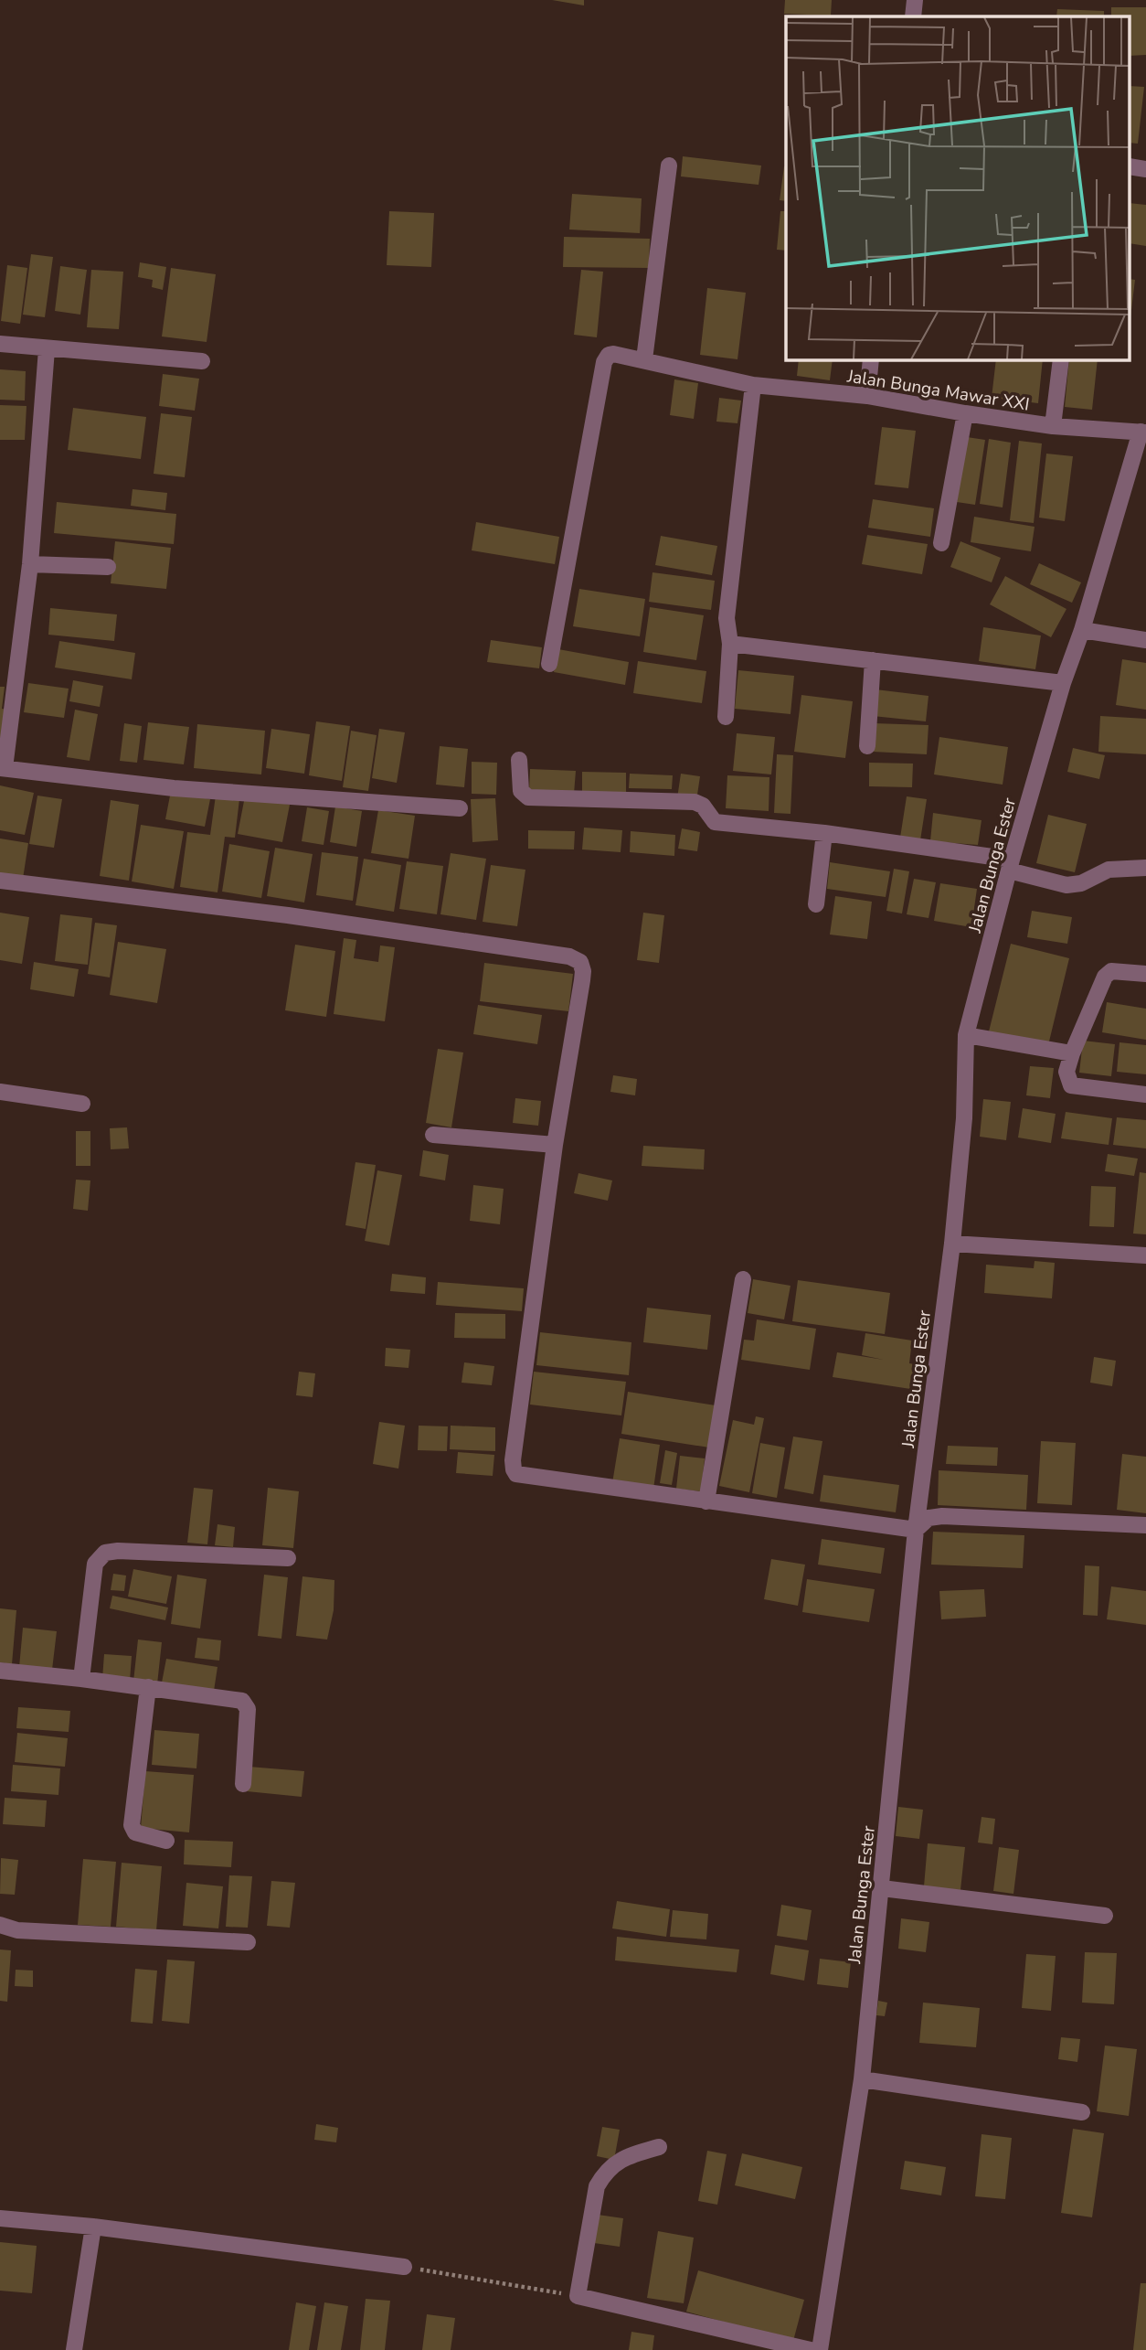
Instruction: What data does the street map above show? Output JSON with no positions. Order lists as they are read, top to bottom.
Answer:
{
  "streets": {
    "street": ["Jalan Bunga Mawar XXI", "Jalan Bunga Ester"]
  },
  "crossings": [
    ["Jalan Bunga Mawar XXI", "Jalan Bunga Ester"]
  ]
}
